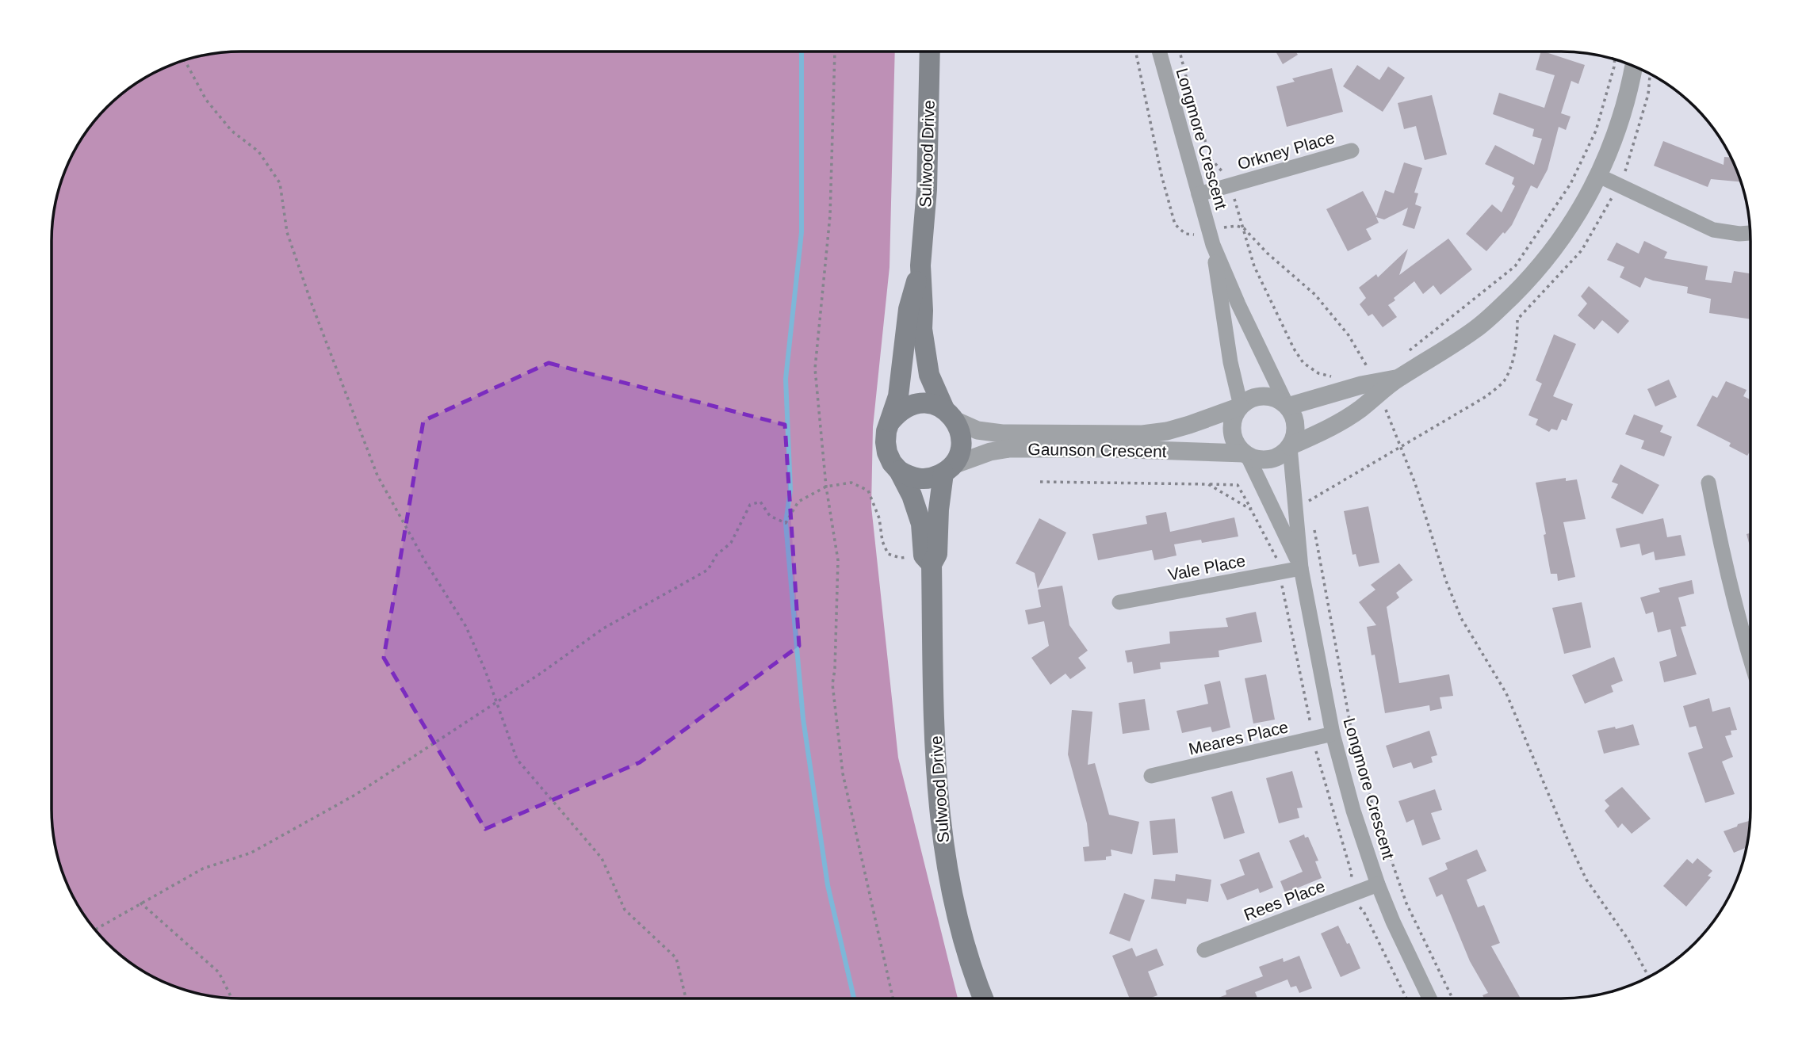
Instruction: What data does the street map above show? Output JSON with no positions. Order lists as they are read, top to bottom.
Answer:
{
  "streets": {
    "main road": ["Sulwood Drive"],
    "street": [
      "Longmore Crescent",
      "Orkney Place",
      "Gaunson Crescent",
      "Vale Place",
      "Meares Place",
      "Rees Place"
    ]
  },
  "crossings": [
    ["Longmore Crescent", "Orkney Place"],
    ["Longmore Crescent", "Gaunson Crescent"],
    ["Longmore Crescent", "Vale Place"],
    ["Longmore Crescent", "Meares Place"],
    ["Longmore Crescent", "Rees Place"],
    ["Sulwood Drive", "Gaunson Crescent"]
  ]
}
